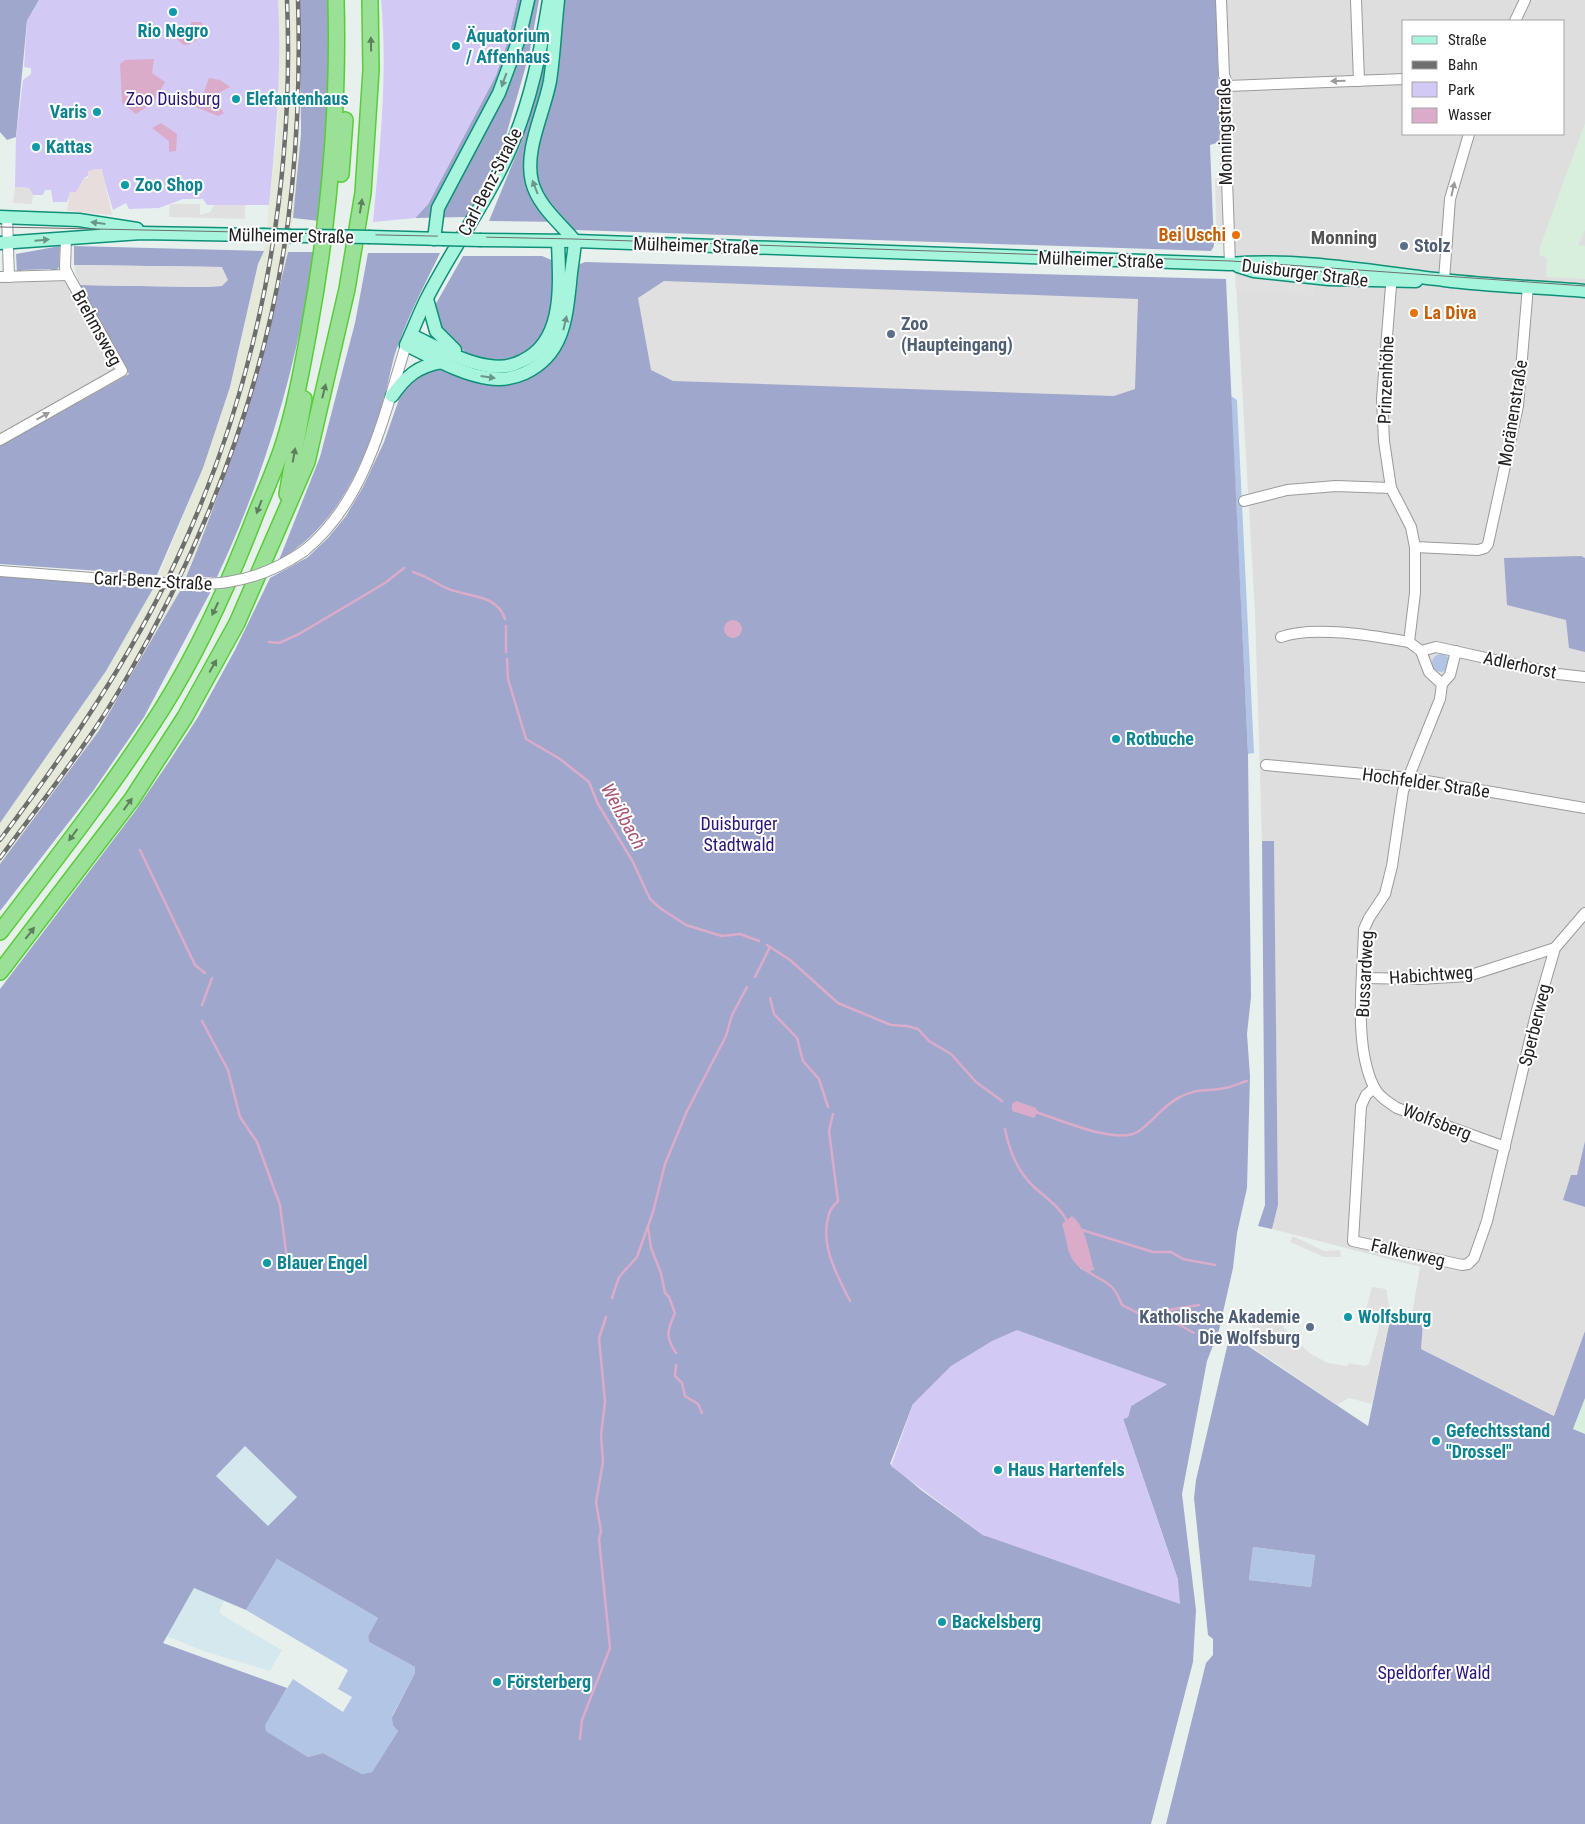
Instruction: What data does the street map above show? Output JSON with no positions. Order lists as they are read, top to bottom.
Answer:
{
  "streets": {
    "main road": ["Carl-Benz-Straße", "Mülheimer Straße", "Duisburger Straße"],
    "street": [
      "Monningstraße",
      "Brehmsweg",
      "Prinzenhöhe",
      "Moränenstraße",
      "Adlerhorst",
      "Hochfelder Straße",
      "Bussardweg",
      "Habichtweg",
      "Sperberweg",
      "Wolfsberg",
      "Falkenweg"
    ]
  },
  "crossings": [
    ["Monningstraße", "Mülheimer Straße"],
    ["Monningstraße", "Duisburger Straße"],
    ["Carl-Benz-Straße", "Mülheimer Straße"],
    ["Mülheimer Straße", "Duisburger Straße"],
    ["Mülheimer Straße", "Brehmsweg"],
    ["Duisburger Straße", "Prinzenhöhe"],
    ["Duisburger Straße", "Moränenstraße"],
    ["Prinzenhöhe", "Moränenstraße"],
    ["Hochfelder Straße", "Bussardweg"],
    ["Bussardweg", "Habichtweg"],
    ["Bussardweg", "Wolfsberg"],
    ["Bussardweg", "Falkenweg"],
    ["Habichtweg", "Sperberweg"],
    ["Sperberweg", "Wolfsberg"],
    ["Sperberweg", "Falkenweg"],
    ["Wolfsberg", "Falkenweg"]
  ],
  "districts": ["Monning"],
  "water": ["Weißbach"],
  "parks": ["Zoo Duisburg", "Duisburger Stadtwald", "Speldorfer Wald"],
  "places": [
    "Rio Negro",
    "Äquatorium / Affenhaus",
    "Elefantenhaus",
    "Varis",
    "Kattas",
    "Zoo Shop",
    "Bei Uschi",
    "Stolz",
    "La Diva",
    "Zoo (Haupteingang)",
    "Rotbuche",
    "Blauer Engel",
    "Wolfsburg",
    "Katholische Akademie Die Wolfsburg",
    "Gefechtsstand \"Drossel\"",
    "Haus Hartenfels",
    "Backelsberg",
    "Försterberg"
  ],
  "legend": [
    "Straße",
    "Bahn",
    "Park",
    "Wasser"
  ]
}
